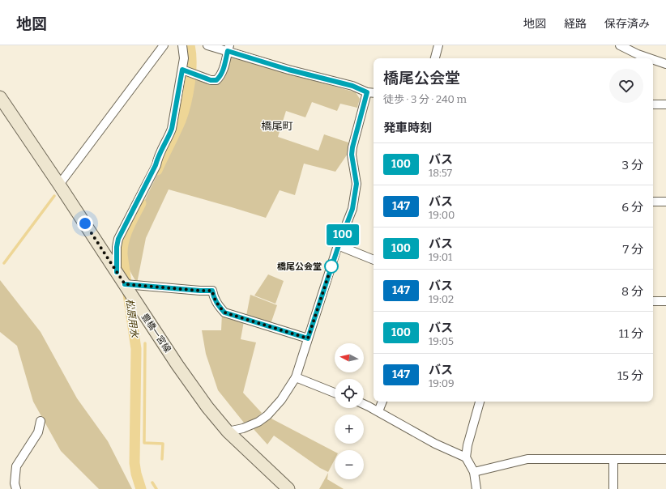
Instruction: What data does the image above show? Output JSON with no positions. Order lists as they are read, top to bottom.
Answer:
{
  "streets": {
    "main road": ["豊橋一宮線"]
  },
  "districts": ["橋尾町"],
  "water": ["松原用水"],
  "places": ["橋尾公会堂"],
  "lines": ["bus line 100"],
  "north": "left",
  "page": {
    "header": "地図",
    "nav": ["地図", "経路", "保存済み"],
    "on_map": "100",
    "heading": [
      ["橋尾公会堂", "徒歩 · 3 分 · 240 m"],
      "発車時刻"
    ],
    "list": [
      {
        "mark": "100",
        "name": "バス",
        "note": "18:57",
        "value": "3 分"
      },
      {
        "mark": "147",
        "name": "バス",
        "note": "19:00",
        "value": "6 分"
      },
      {
        "mark": "100",
        "name": "バス",
        "note": "19:01",
        "value": "7 分"
      },
      {
        "mark": "147",
        "name": "バス",
        "note": "19:02",
        "value": "8 分"
      },
      {
        "mark": "100",
        "name": "バス",
        "note": "19:05",
        "value": "11 分"
      },
      {
        "mark": "147",
        "name": "バス",
        "note": "19:09",
        "value": "15 分"
      }
    ],
    "map_buttons": ["+", "−"]
  }
}
